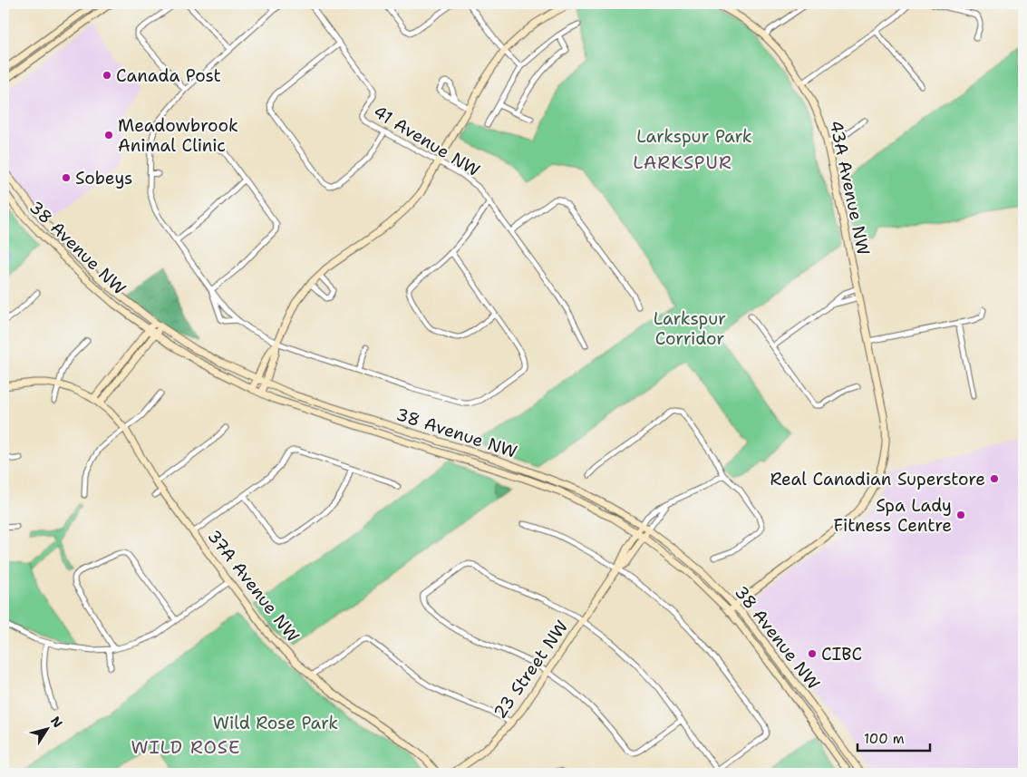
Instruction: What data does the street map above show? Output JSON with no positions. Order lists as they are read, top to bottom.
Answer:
{
  "streets": {
    "street": [
      "41 Avenue NW",
      "43A Avenue NW",
      "38 Avenue NW",
      "37A Avenue NW",
      "23 Street NW"
    ]
  },
  "crossings": [
    ["43A Avenue NW", "38 Avenue NW"],
    ["38 Avenue NW", "23 Street NW"]
  ],
  "districts": ["LARKSPUR", "WILD ROSE"],
  "parks": ["Larkspur Park", "Larkspur Corridor", "Wild Rose Park"],
  "places": [
    "Canada Post",
    "Meadowbrook Animal Clinic",
    "Sobeys",
    "Real Canadian Superstore",
    "Spa Lady Fitness Centre",
    "CIBC"
  ],
  "scale_bar": "100 m",
  "north": "top right"
}
